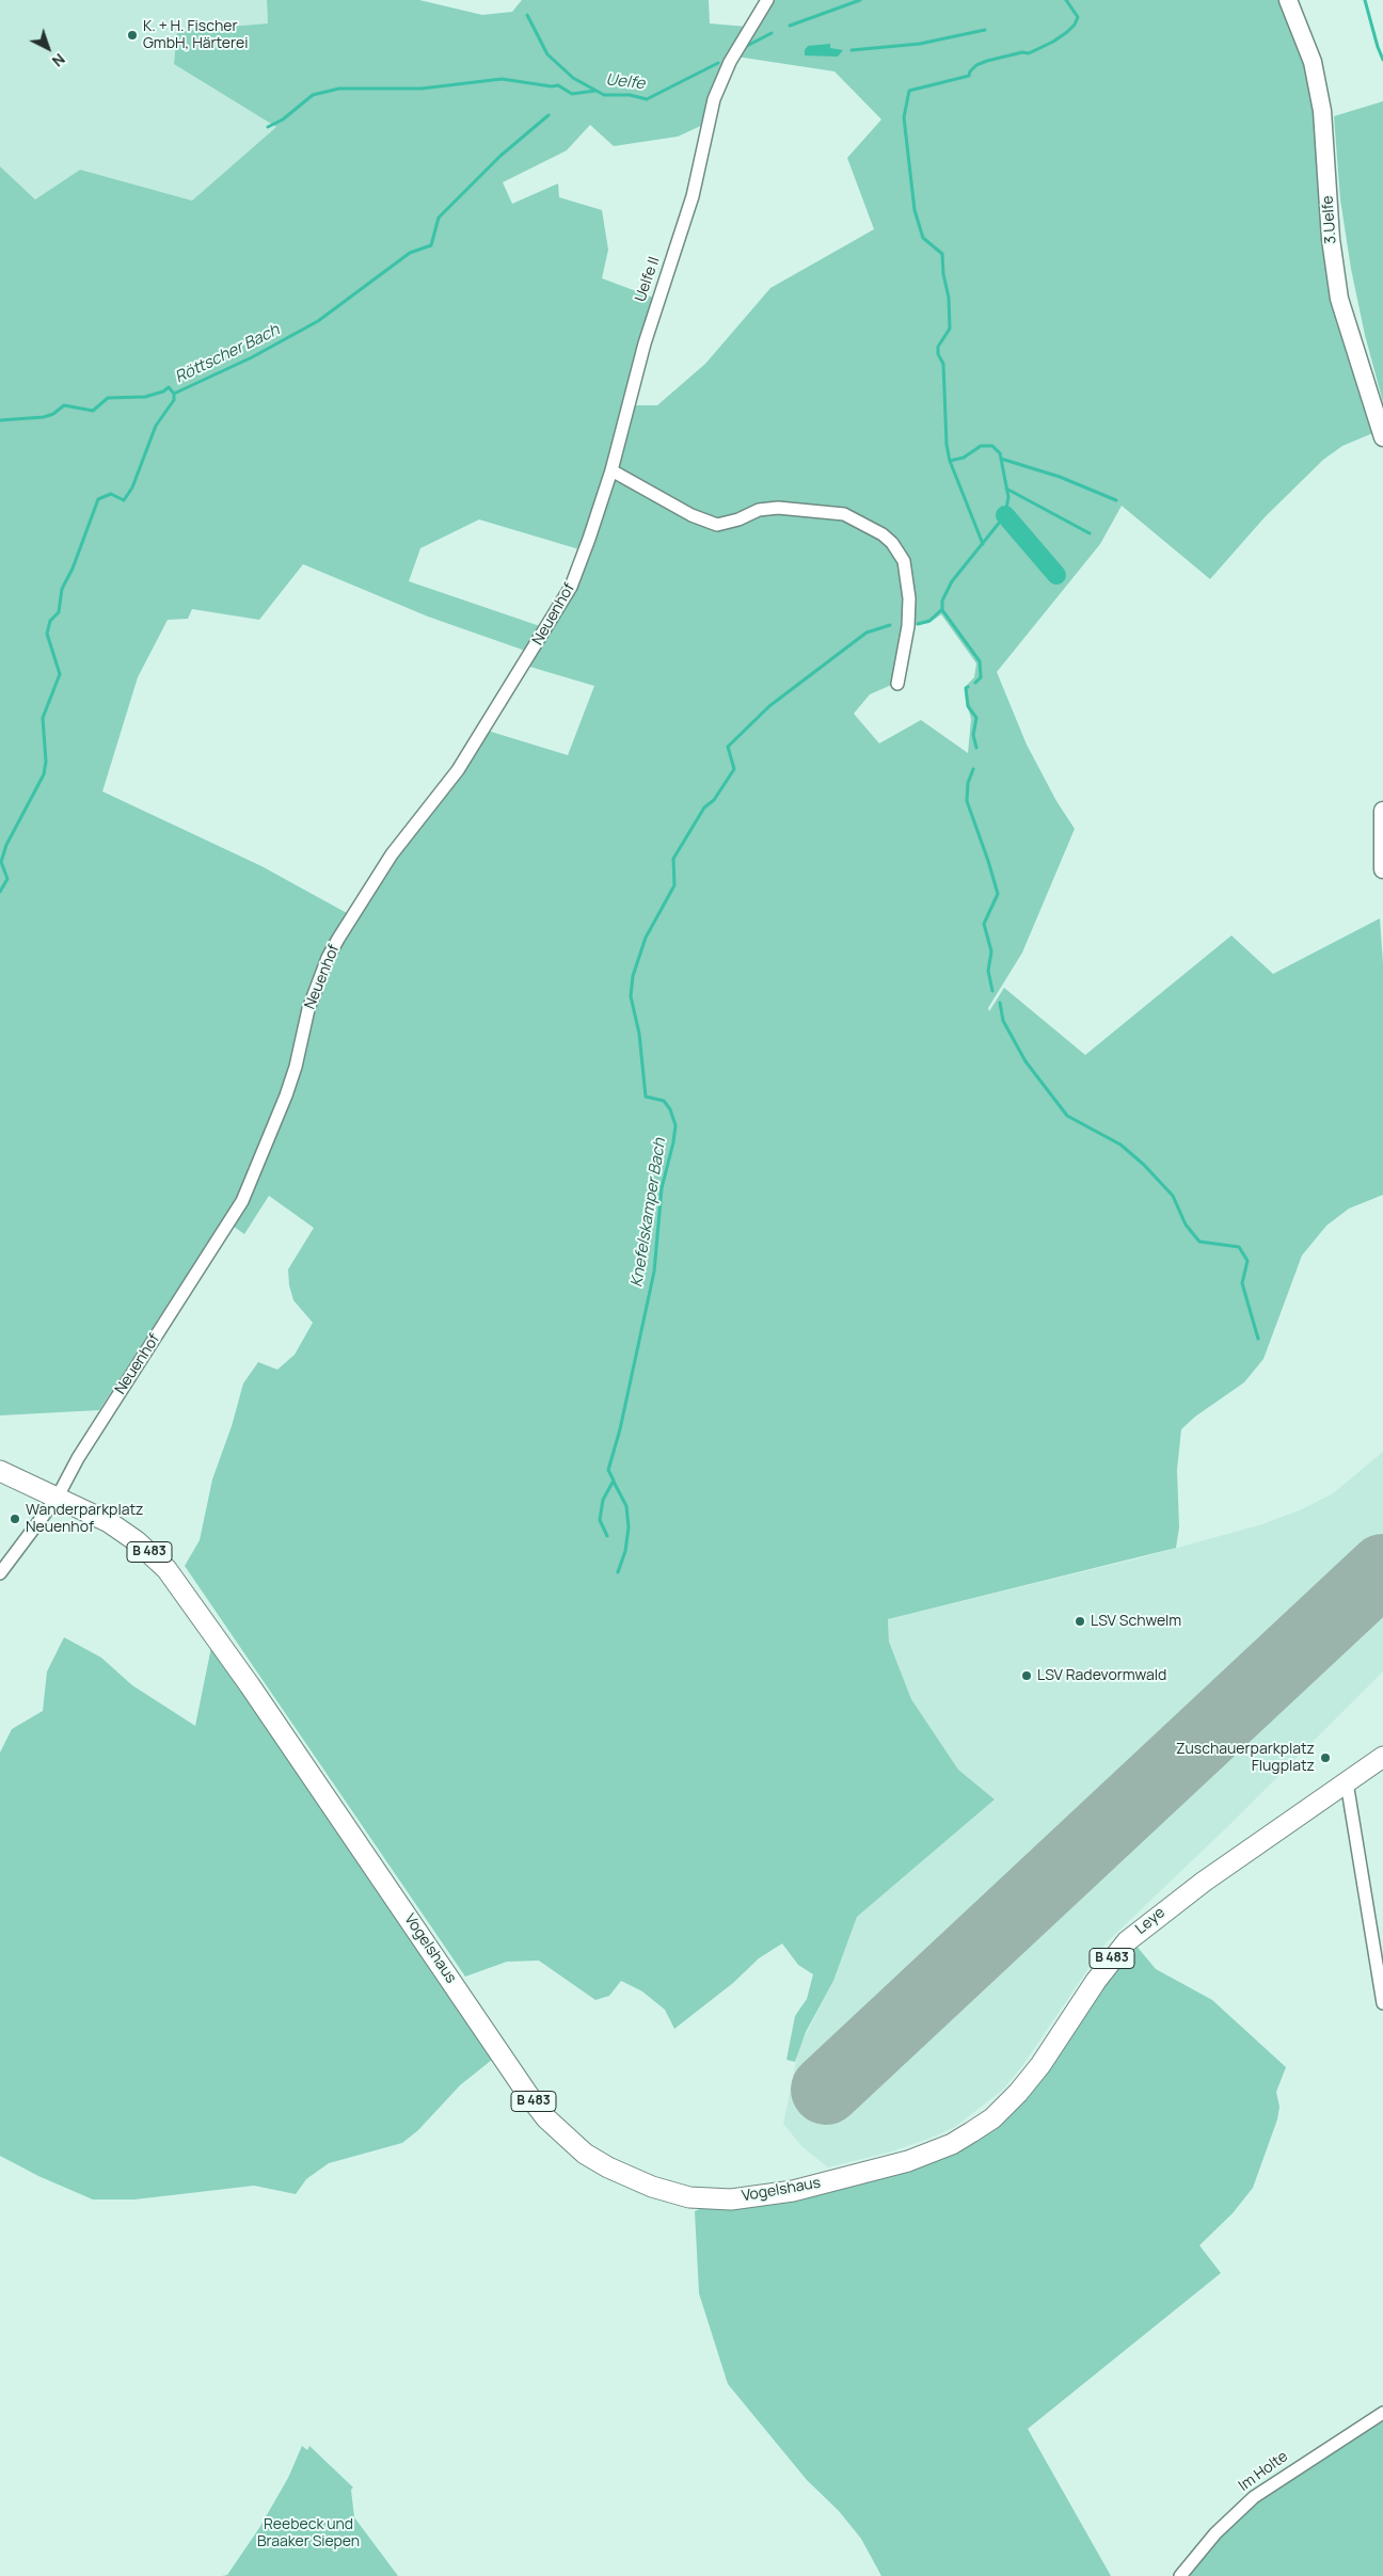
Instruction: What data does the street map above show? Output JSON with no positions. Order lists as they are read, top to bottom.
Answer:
{
  "streets": {
    "main road": ["B 483", "Leye", "Vogelshaus"],
    "street": [
      "3.Uelfe",
      "Uelfe II",
      "Neuenhof",
      "Im Holte"
    ]
  },
  "crossings": [
    ["Uelfe II", "Neuenhof"],
    ["Neuenhof", "B 483"],
    ["Neuenhof", "Vogelshaus"],
    ["B 483", "Vogelshaus"],
    ["Leye", "Vogelshaus"]
  ],
  "water": ["Uelfe", "Röttscher Bach", "Knefelskamper Bach"],
  "parks": ["Reebeck und Braaker Siepen"],
  "places": [
    "K. + H. Fischer GmbH, Härterei",
    "Wanderparkplatz Neuenhof",
    "LSV Schwelm",
    "LSV Radevormwald",
    "Zuschauerparkplatz Flugplatz"
  ],
  "north": "bottom right"
}
